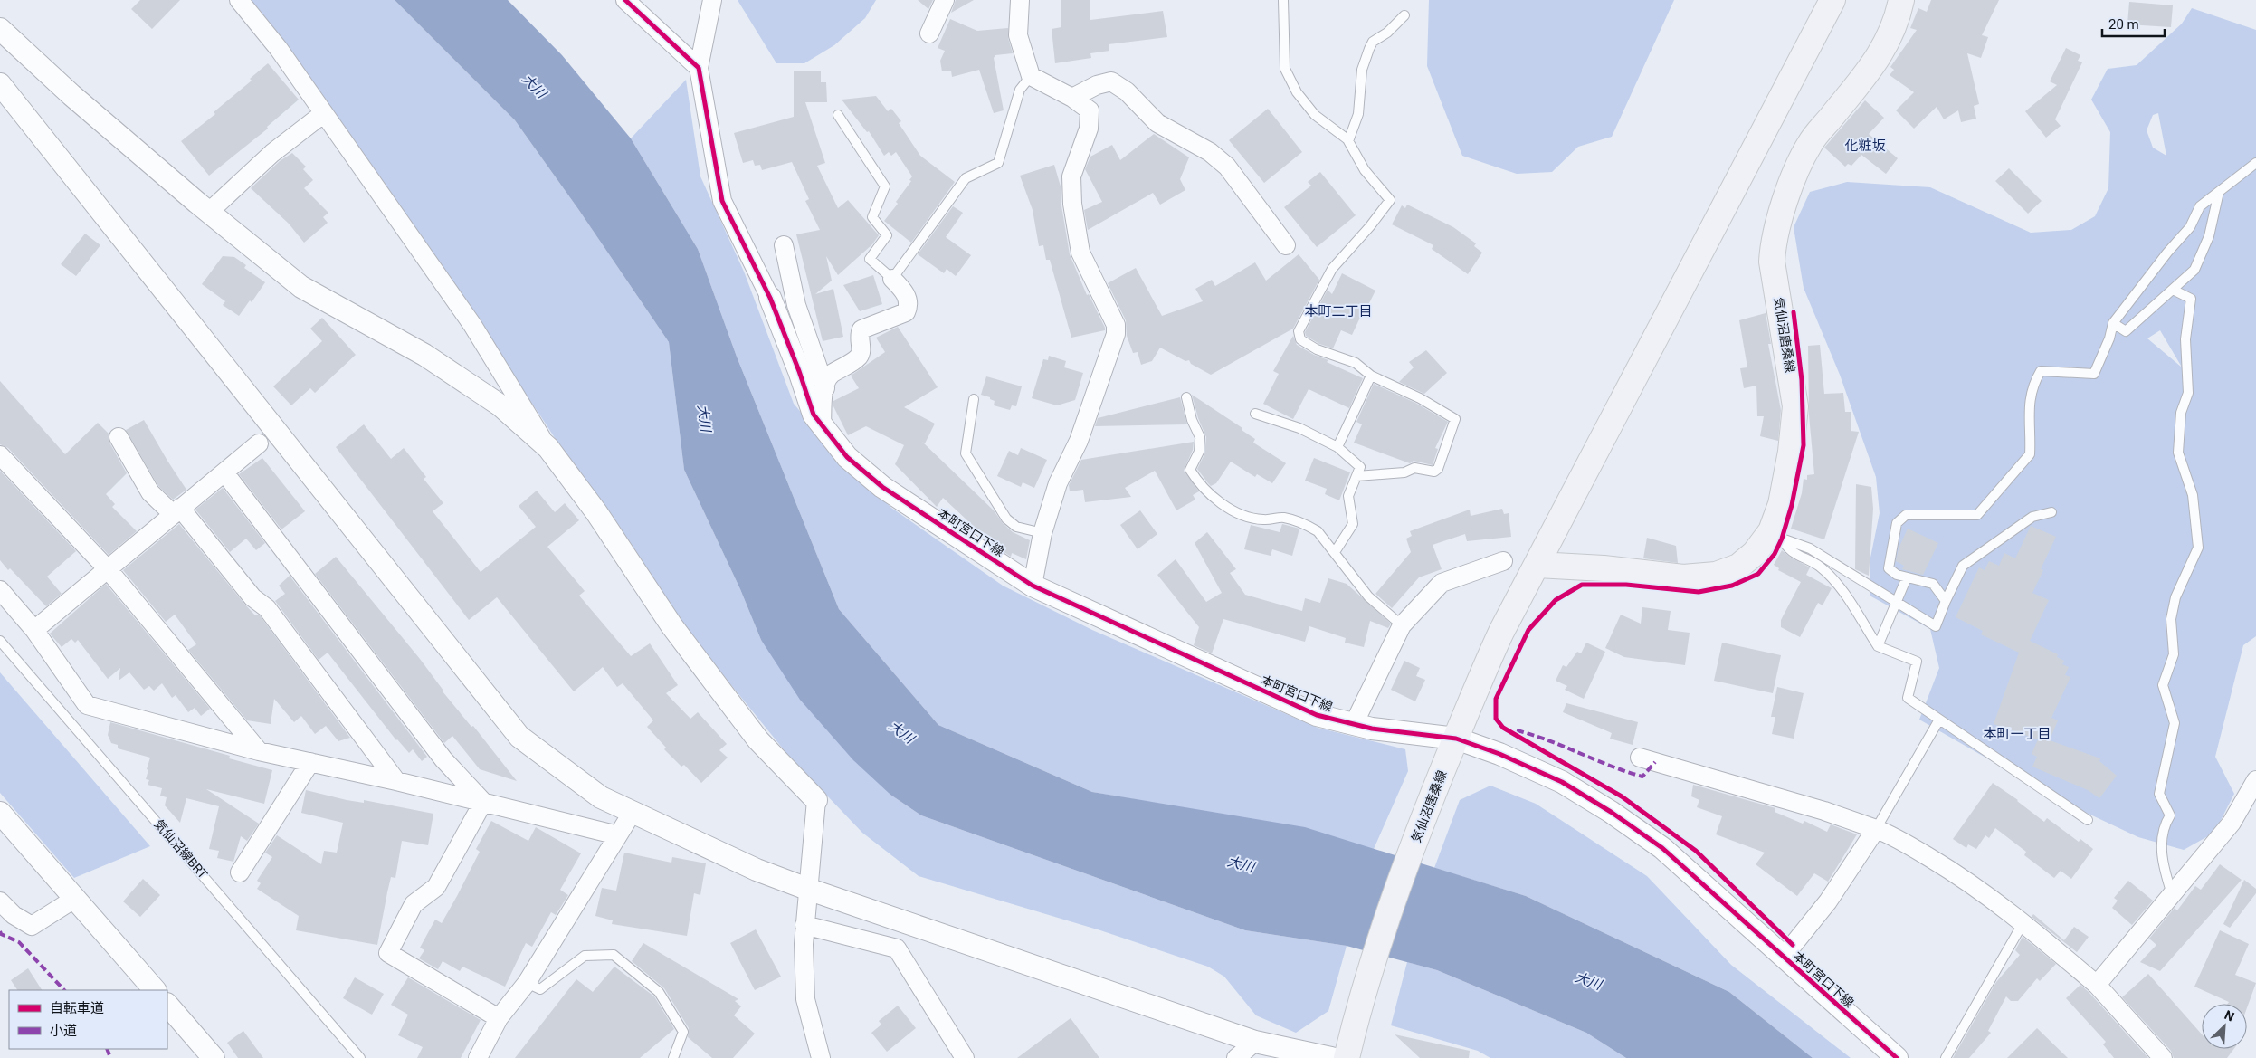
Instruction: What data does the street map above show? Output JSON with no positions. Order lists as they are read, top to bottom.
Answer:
{
  "streets": {
    "main road": ["気仙沼唐桑線"],
    "street": ["本町宮口下線"],
    "lane": ["気仙沼線BRT"]
  },
  "crossings": [
    ["気仙沼唐桑線", "本町宮口下線"]
  ],
  "districts": ["化粧坂", "本町二丁目", "本町一丁目"],
  "water": ["大川"],
  "legend": ["自転車道", "小道"],
  "scale_bar": "20 m",
  "north": "top right"
}
